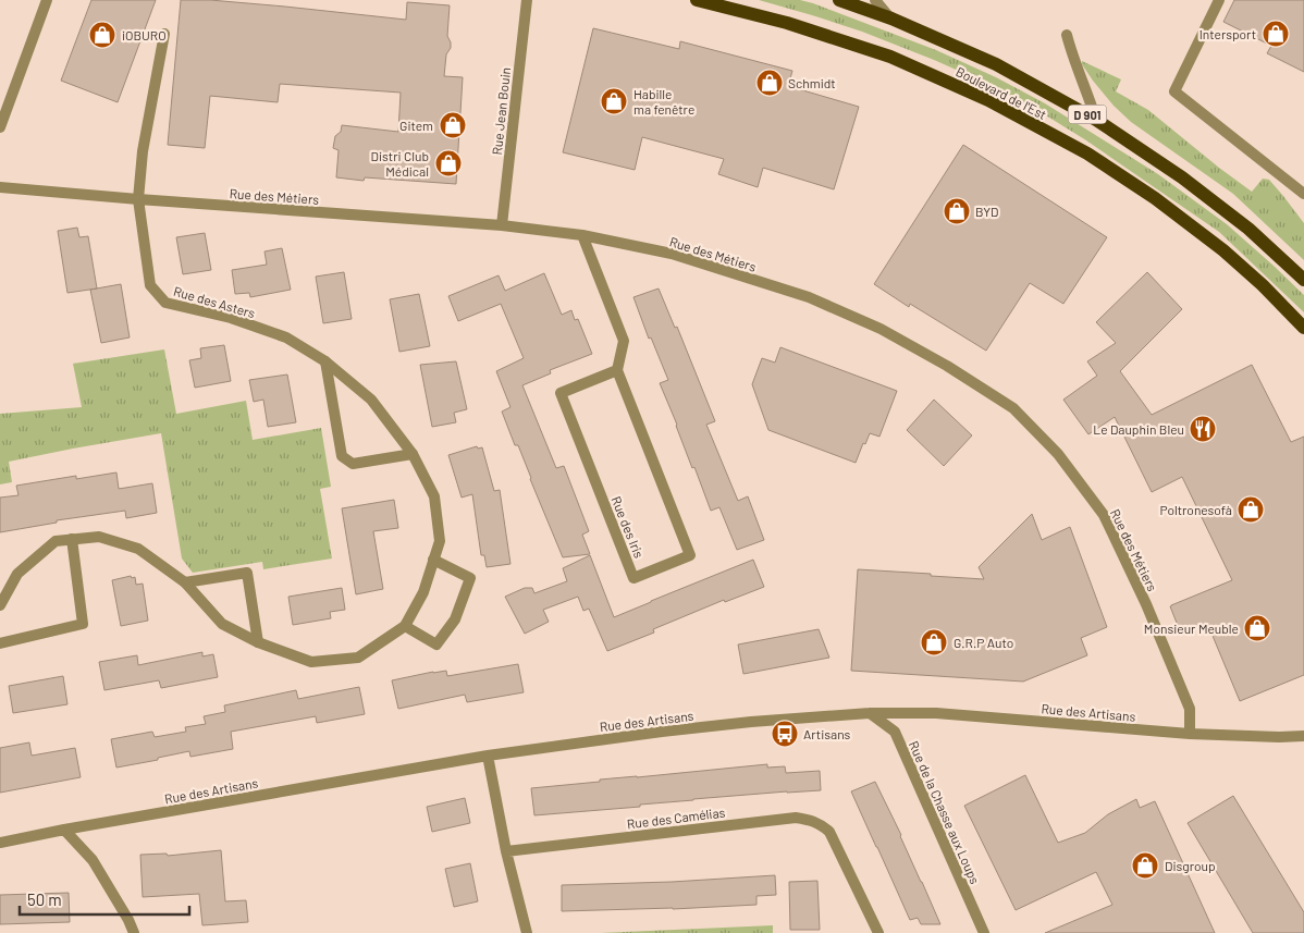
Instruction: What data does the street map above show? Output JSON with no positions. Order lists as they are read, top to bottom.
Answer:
{
  "streets": {
    "main road": ["Boulevard de l'Est", "D 901"],
    "street": [
      "Rue Jean Bouin",
      "Rue des Métiers",
      "Rue des Asters",
      "Rue des Iris",
      "Rue des Artisans",
      "Rue de la Chasse aux Loups",
      "Rue des Camélias"
    ]
  },
  "crossings": [
    ["Rue Jean Bouin", "Rue des Métiers"],
    ["Rue des Métiers", "Rue des Asters"],
    ["Rue des Métiers", "Rue des Artisans"],
    ["Rue des Artisans", "Rue de la Chasse aux Loups"]
  ],
  "places": {
    "shop": [
      "Intersport",
      "iOBURO",
      "Schmidt",
      "Habille ma fenêtre",
      "Gitem",
      "Distri Club Médical",
      "BYD",
      "Poltronesofà",
      "Monsieur Meuble",
      "G.R.P Auto",
      "Disgroup"
    ],
    "restaurant": ["Le Dauphin Bleu"],
    "bus stop": ["Artisans"]
  },
  "scale_bar": "50 m"
}
